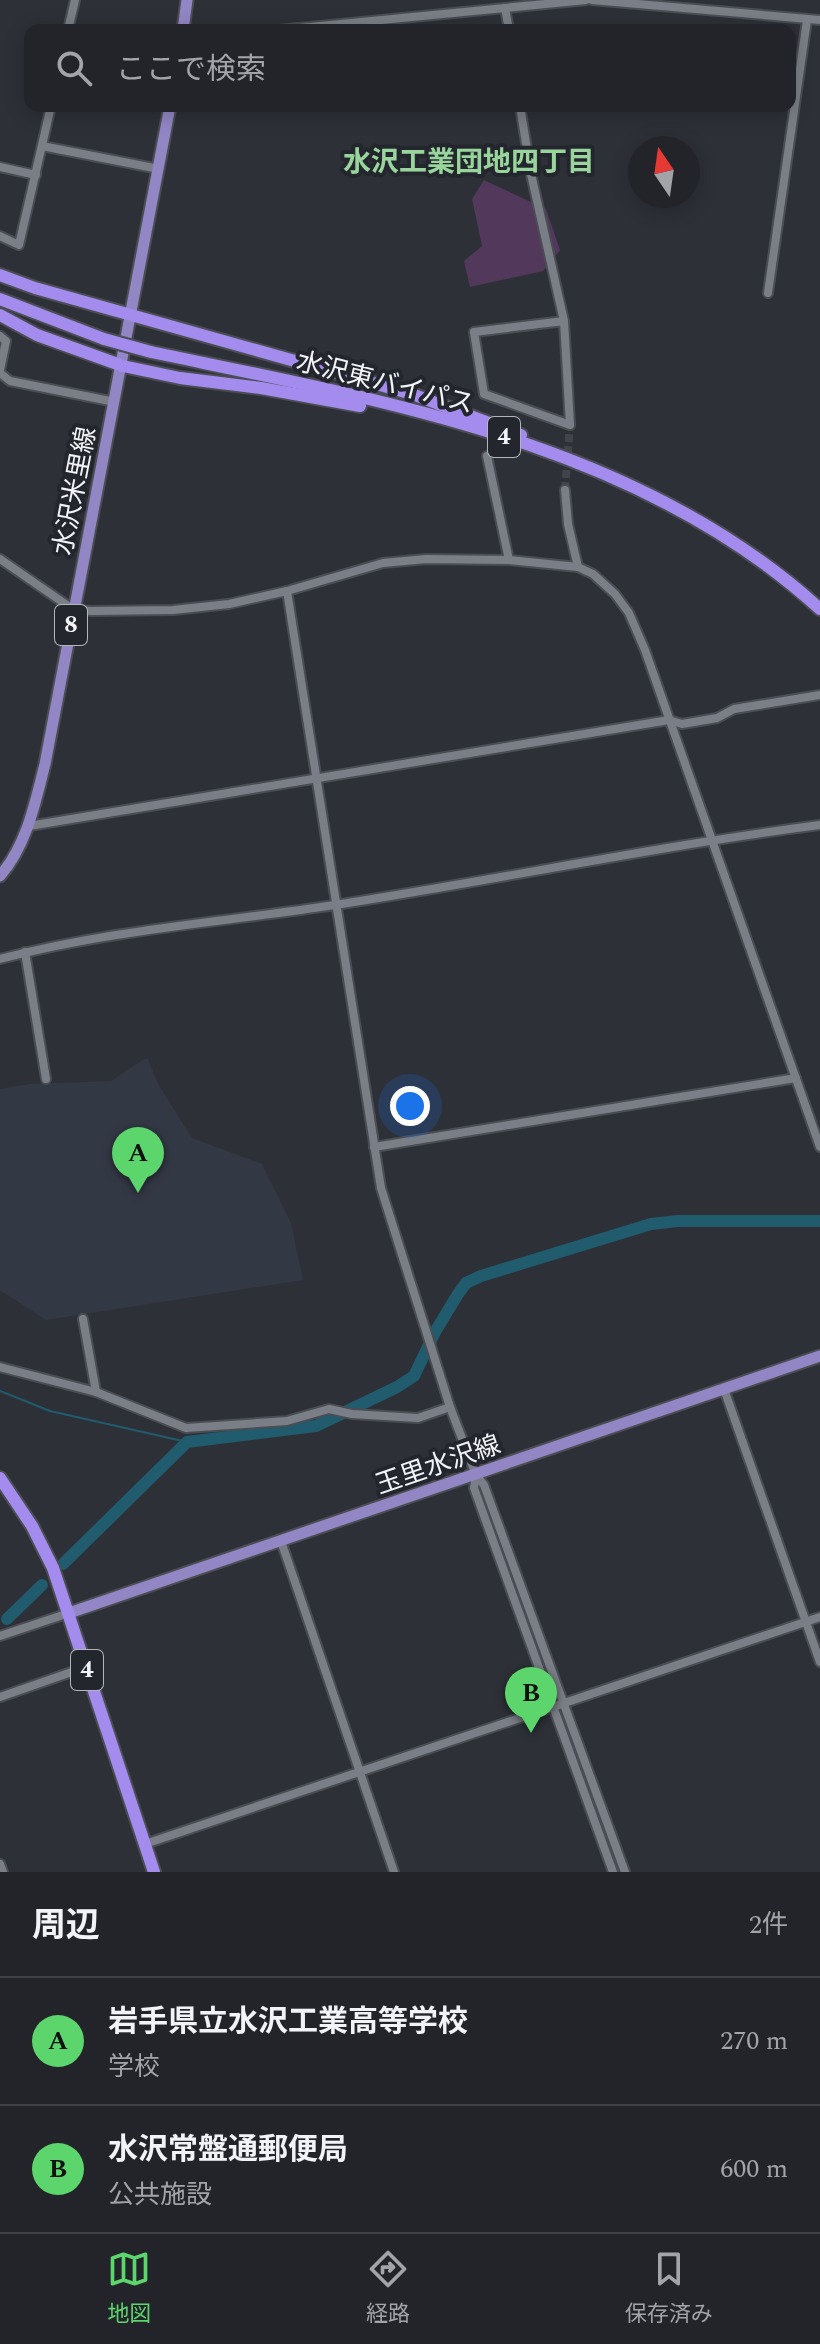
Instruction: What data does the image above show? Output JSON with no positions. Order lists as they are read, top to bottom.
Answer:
{
  "streets": {
    "highway": ["水沢東バイパス", "4"],
    "main road": ["水沢米里線", "8", "玉里水沢線"]
  },
  "crossings": [
    ["4", "玉里水沢線"]
  ],
  "districts": ["水沢工業団地四丁目"],
  "north": "top",
  "page": {
    "search": "ここで検索",
    "pins": ["A", "B"],
    "heading": ["周辺", "2件"],
    "list": [
      {
        "mark": "A",
        "name": "岩手県立水沢工業高等学校",
        "note": "学校",
        "value": "270 m"
      },
      {
        "mark": "B",
        "name": "水沢常盤通郵便局",
        "note": "公共施設",
        "value": "600 m"
      }
    ],
    "nav": ["地図", "経路", "保存済み"]
  }
}
